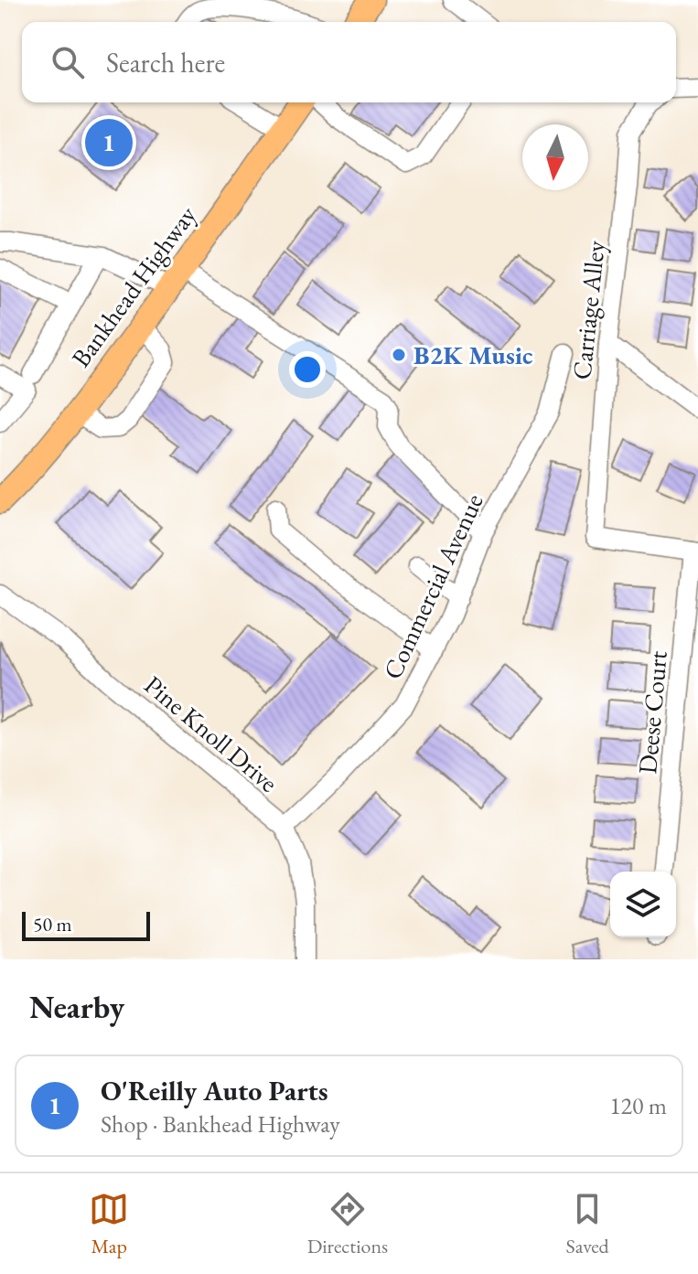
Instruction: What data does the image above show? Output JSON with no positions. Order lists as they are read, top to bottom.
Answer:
{
  "streets": {
    "main road": ["Bankhead Highway"],
    "street": [
      "Carriage Alley",
      "Commercial Avenue",
      "Deese Court",
      "Pine Knoll Drive"
    ]
  },
  "crossings": [
    ["Carriage Alley", "Deese Court"],
    ["Commercial Avenue", "Pine Knoll Drive"]
  ],
  "places": ["B2K Music"],
  "scale_bar": "50 m",
  "north": "bottom",
  "page": {
    "search": "Search here",
    "pins": "1",
    "scale": "50 m",
    "heading": "Nearby",
    "list": [
      {
        "mark": "1",
        "name": "O'Reilly Auto Parts",
        "note": "Shop · Bankhead Highway",
        "value": "120 m"
      }
    ],
    "nav": ["Map", "Directions", "Saved"]
  }
}
